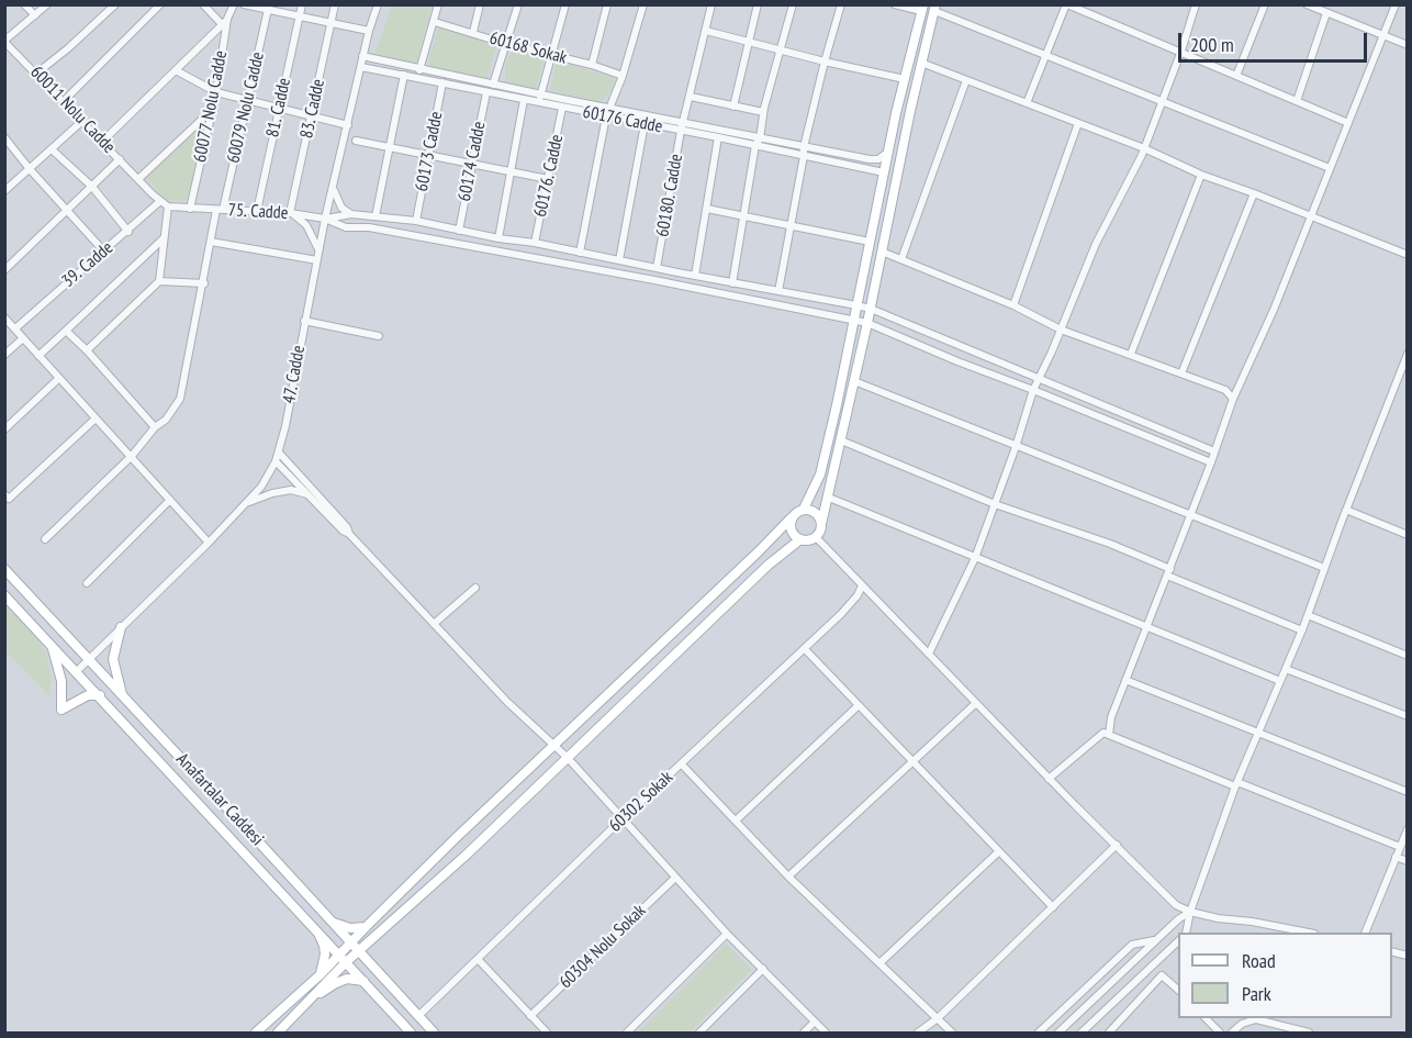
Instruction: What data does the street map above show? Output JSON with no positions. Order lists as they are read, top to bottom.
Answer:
{
  "streets": {
    "main road": ["Anafartalar Caddesi"],
    "street": [
      "60168 Sokak",
      "60077 Nolu Cadde",
      "60079 Nolu Cadde",
      "81. Cadde",
      "83. Cadde",
      "60011 Nolu Cadde",
      "60176 Cadde",
      "60173 Cadde",
      "60174 Cadde",
      "60176. Cadde",
      "60180. Cadde",
      "75. Cadde",
      "39. Cadde",
      "47. Cadde",
      "60302 Sokak",
      "60304 Nolu Sokak"
    ]
  },
  "crossings": [
    ["60077 Nolu Cadde", "75. Cadde"],
    ["60079 Nolu Cadde", "75. Cadde"],
    ["81. Cadde", "75. Cadde"],
    ["83. Cadde", "75. Cadde"],
    ["60011 Nolu Cadde", "75. Cadde"],
    ["60011 Nolu Cadde", "39. Cadde"],
    ["60176 Cadde", "60173 Cadde"],
    ["60176 Cadde", "60174 Cadde"],
    ["60176 Cadde", "60176. Cadde"],
    ["60176 Cadde", "60180. Cadde"],
    ["60176 Cadde", "47. Cadde"],
    ["75. Cadde", "47. Cadde"],
    ["47. Cadde", "Anafartalar Caddesi"],
    ["Anafartalar Caddesi", "60302 Sokak"]
  ],
  "legend": ["Road", "Park"],
  "scale_bar": "200 m"
}
